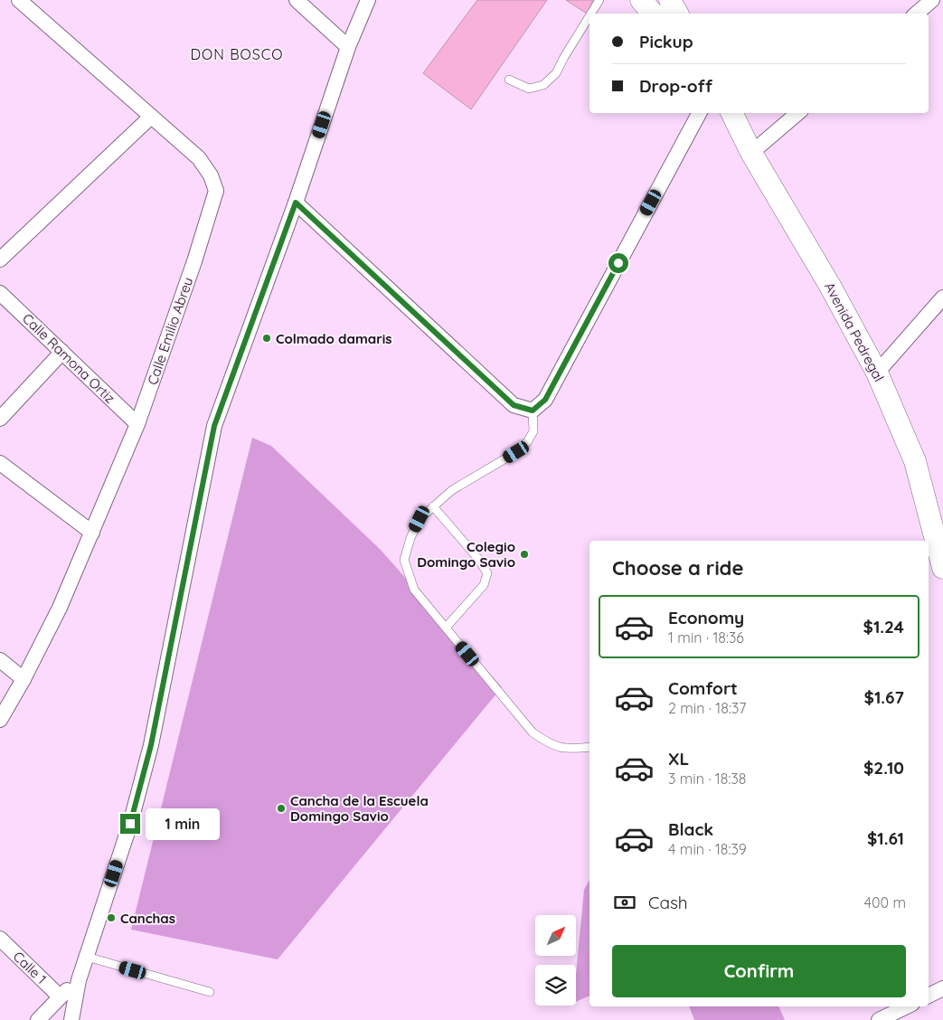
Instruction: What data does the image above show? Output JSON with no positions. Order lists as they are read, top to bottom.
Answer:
{
  "streets": {
    "main road": ["Avenida Pedregal"],
    "street": ["Calle Emilio Abreu", "Calle Ramona Ortiz", "Calle 1"]
  },
  "crossings": [
    ["Calle Emilio Abreu", "Calle Ramona Ortiz"]
  ],
  "districts": ["DON BOSCO"],
  "places": [
    "Colmado damaris",
    "Colegio Domingo Savio",
    "Cancha de la Escuela Domingo Savio",
    "Canchas"
  ],
  "north": "top right",
  "page": {
    "banner": ["Pickup", "Drop-off"],
    "heading": "Choose a ride",
    "list": [
      {
        "name": "Economy",
        "note": "1 min · 18:36",
        "value": "$1.24"
      },
      {
        "name": "Comfort",
        "note": "2 min · 18:37",
        "value": "$1.67"
      },
      {
        "name": "XL",
        "note": "3 min · 18:38",
        "value": "$2.10"
      },
      {
        "name": "Black",
        "note": "4 min · 18:39",
        "value": "$1.61"
      }
    ],
    "bubble": "1 min",
    "pay": ["Cash", "400 m"],
    "buttons": "Confirm"
  }
}
